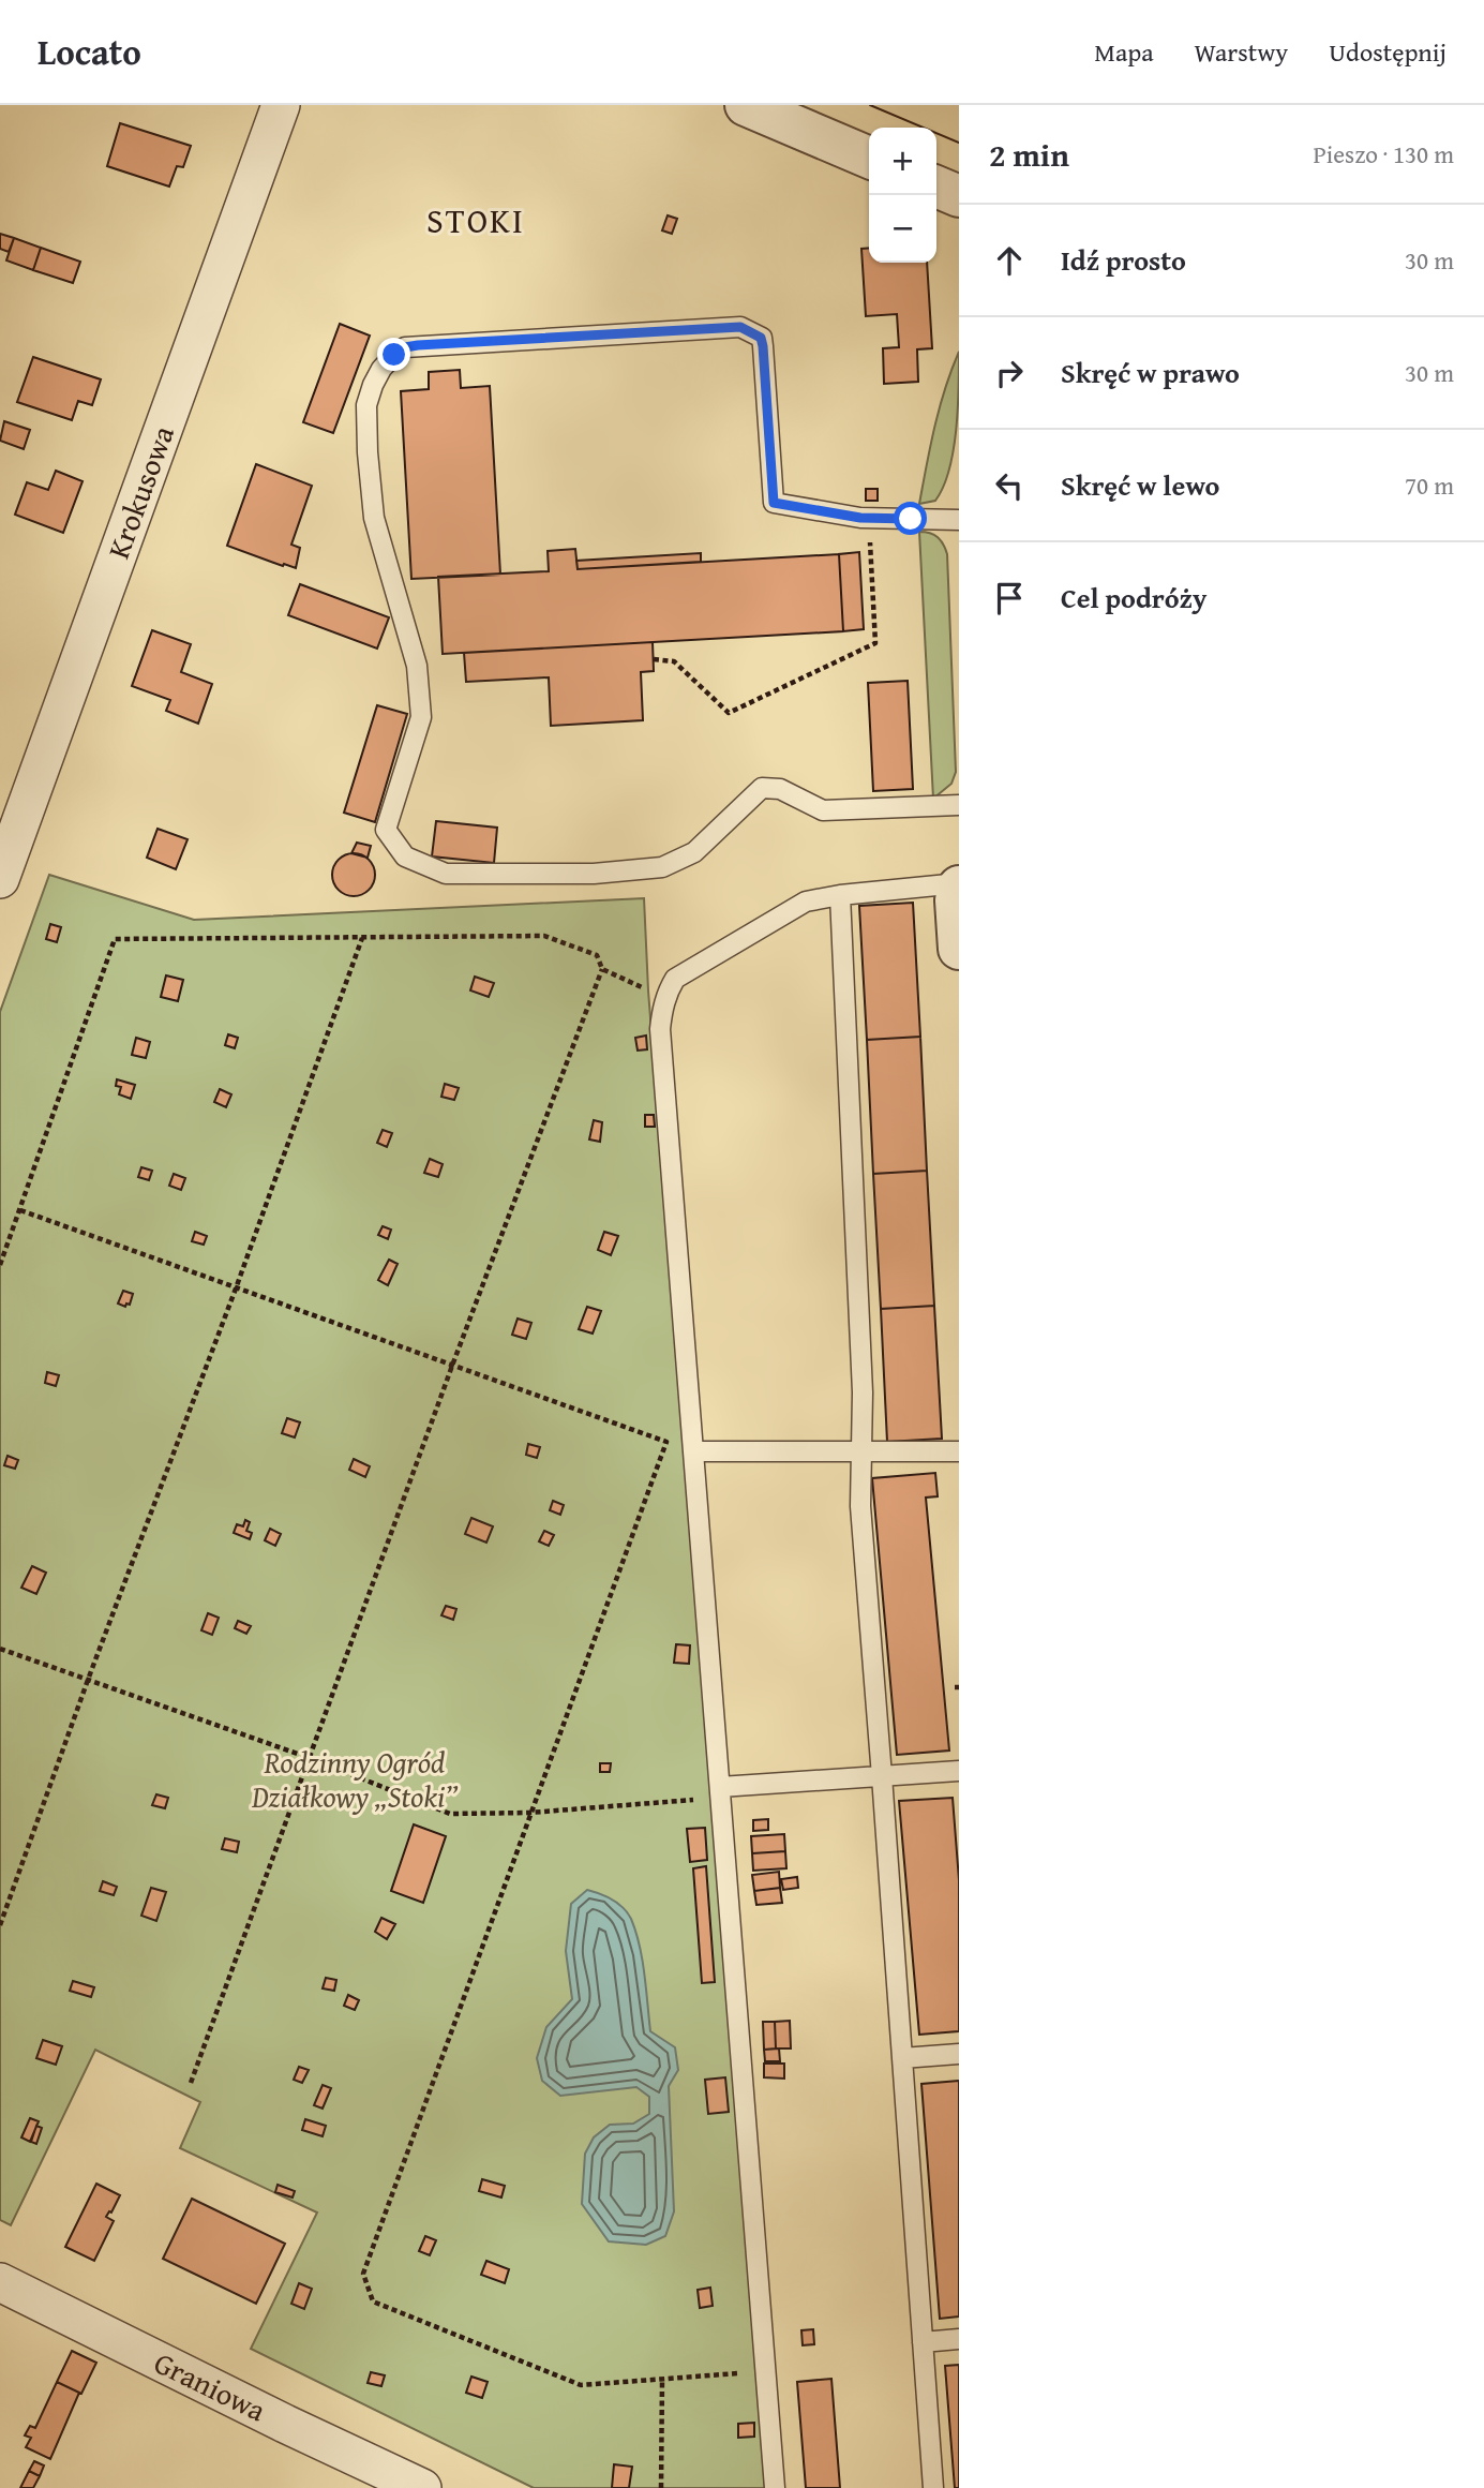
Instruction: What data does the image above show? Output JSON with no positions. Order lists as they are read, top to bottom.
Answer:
{
  "streets": {
    "street": ["Krokusowa", "Graniowa"]
  },
  "districts": ["STOKI"],
  "parks": ["Rodzinny Ogród Działkowy „Stoki”"],
  "page": {
    "header": "Locato",
    "nav": ["Mapa", "Warstwy", "Udostępnij"],
    "heading": ["2 min", "Pieszo · 130 m"],
    "map_buttons": ["+", "−"],
    "list": [
      ["Idź prosto", "30 m"],
      ["Skręć w prawo", "30 m"],
      ["Skręć w lewo", "70 m"],
      "Cel podróży"
    ]
  }
}
